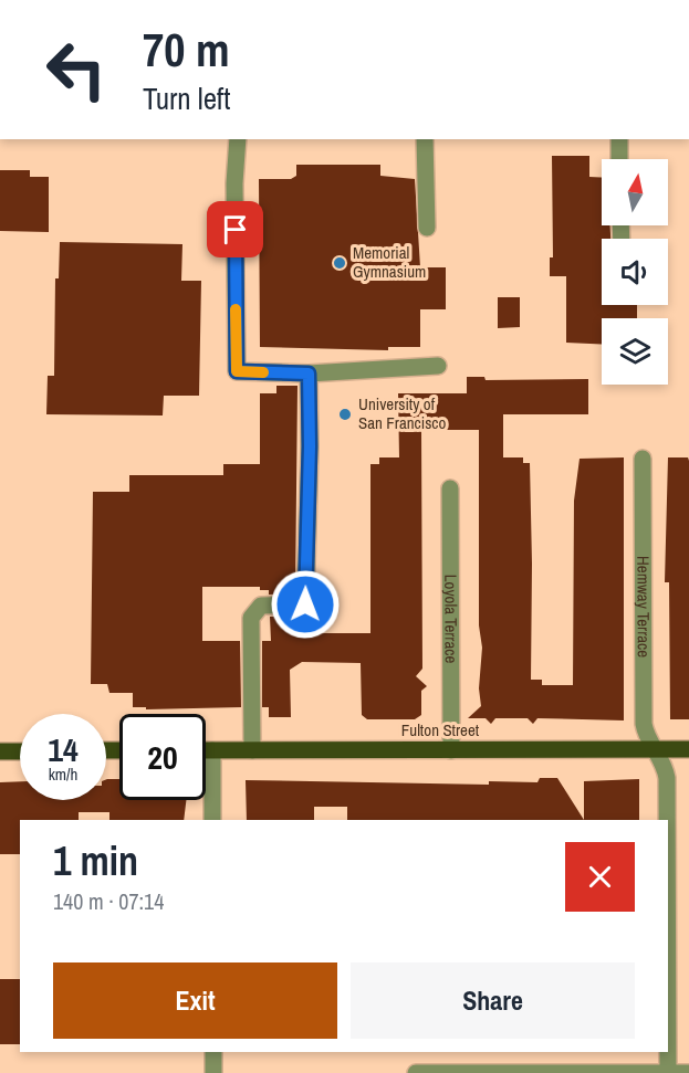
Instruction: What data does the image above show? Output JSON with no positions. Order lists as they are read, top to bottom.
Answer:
{
  "streets": {
    "main road": ["Fulton Street"],
    "street": ["Hemway Terrace", "Loyola Terrace"]
  },
  "crossings": [
    ["Hemway Terrace", "Fulton Street"],
    ["Loyola Terrace", "Fulton Street"]
  ],
  "places": ["Memorial Gymnasium", "University of San Francisco"],
  "north": "top",
  "page": {
    "turn": ["70 m", "Turn left"],
    "speed": "14 km/h",
    "limit": "20",
    "heading": ["1 min", "140 m · 07:14"],
    "buttons": ["Exit", "Share"]
  }
}
